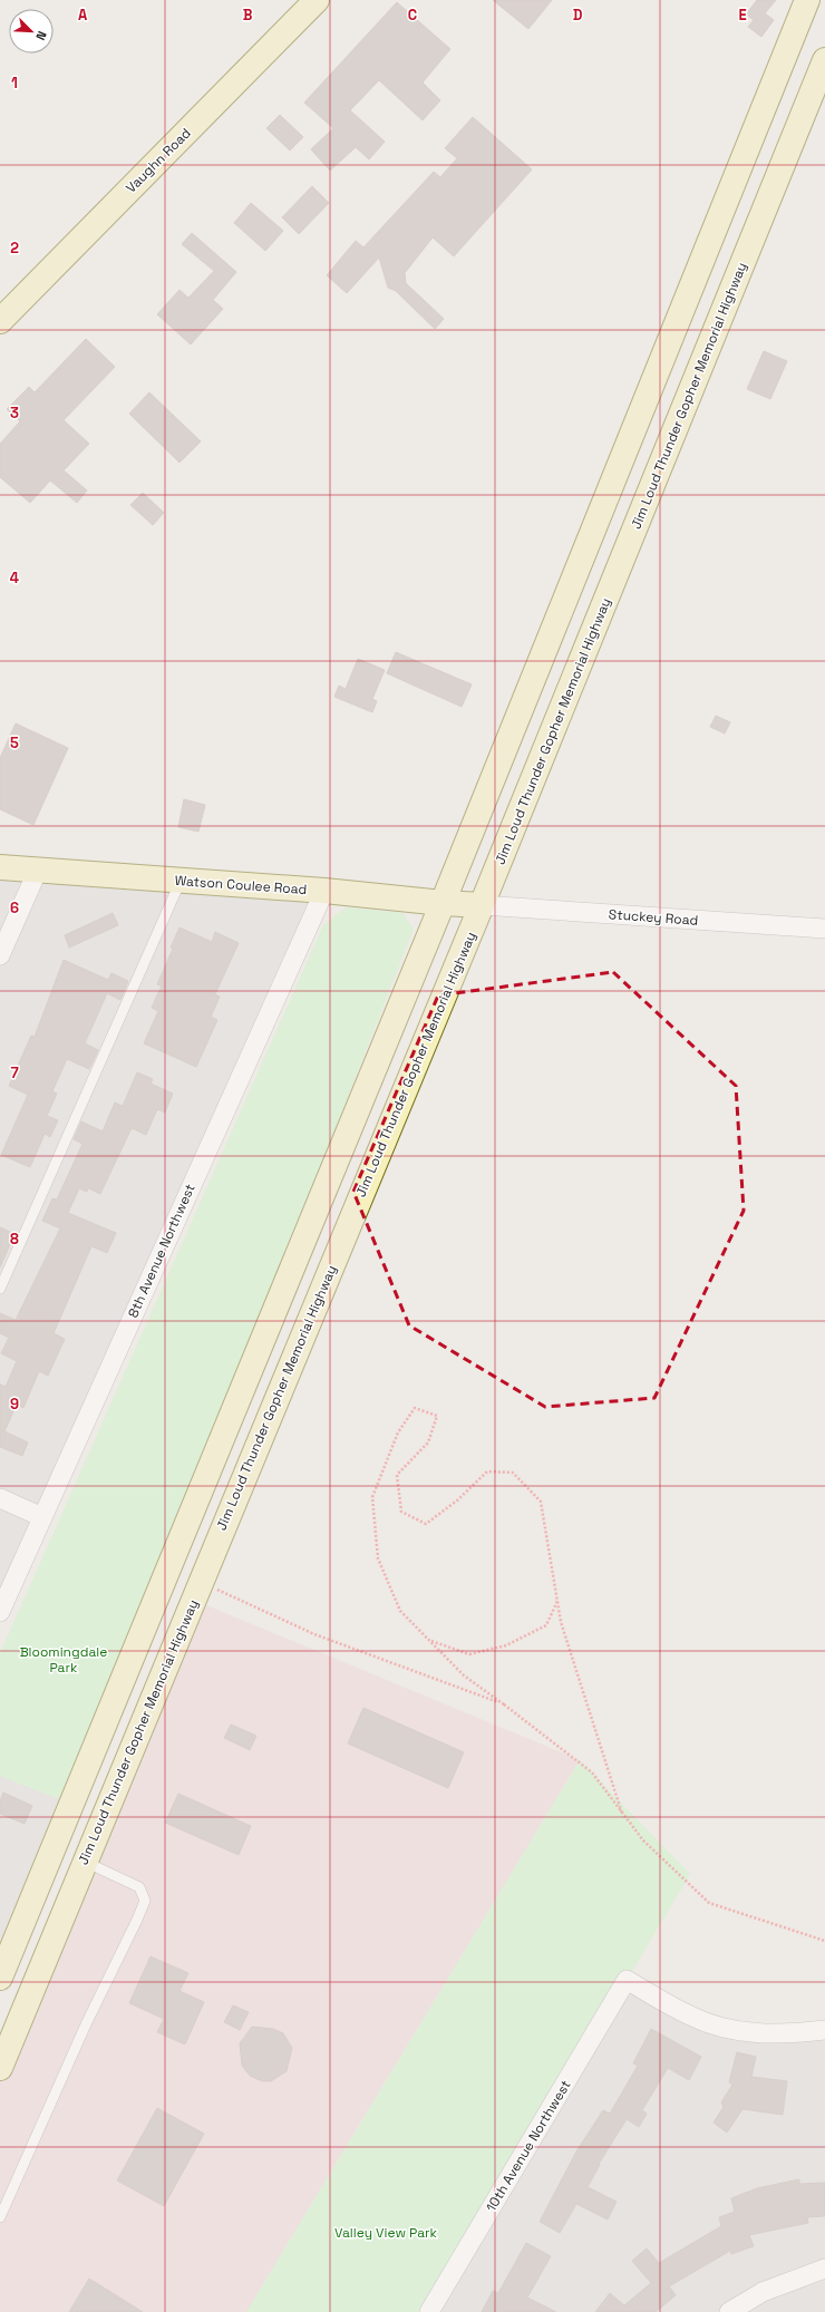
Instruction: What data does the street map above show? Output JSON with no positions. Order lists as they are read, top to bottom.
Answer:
{
  "streets": {
    "main road": ["Vaughn Road", "Jim Loud Thunder Gopher Memorial Highway", "Watson Coulee Road"],
    "street": ["Stuckey Road", "8th Avenue Northwest", "10th Avenue Northwest"]
  },
  "crossings": [
    ["Jim Loud Thunder Gopher Memorial Highway", "Watson Coulee Road"],
    ["Jim Loud Thunder Gopher Memorial Highway", "Stuckey Road"],
    ["Watson Coulee Road", "Stuckey Road"],
    ["Watson Coulee Road", "8th Avenue Northwest"]
  ],
  "parks": ["Bloomingdale Park", "Valley View Park"],
  "north": "bottom right",
  "grid": {
    "columns": [
      "A",
      "B",
      "C",
      "D",
      "E"
    ],
    "rows": [
      "1",
      "2",
      "3",
      "4",
      "5",
      "6",
      "7",
      "8",
      "9"
    ]
  }
}
